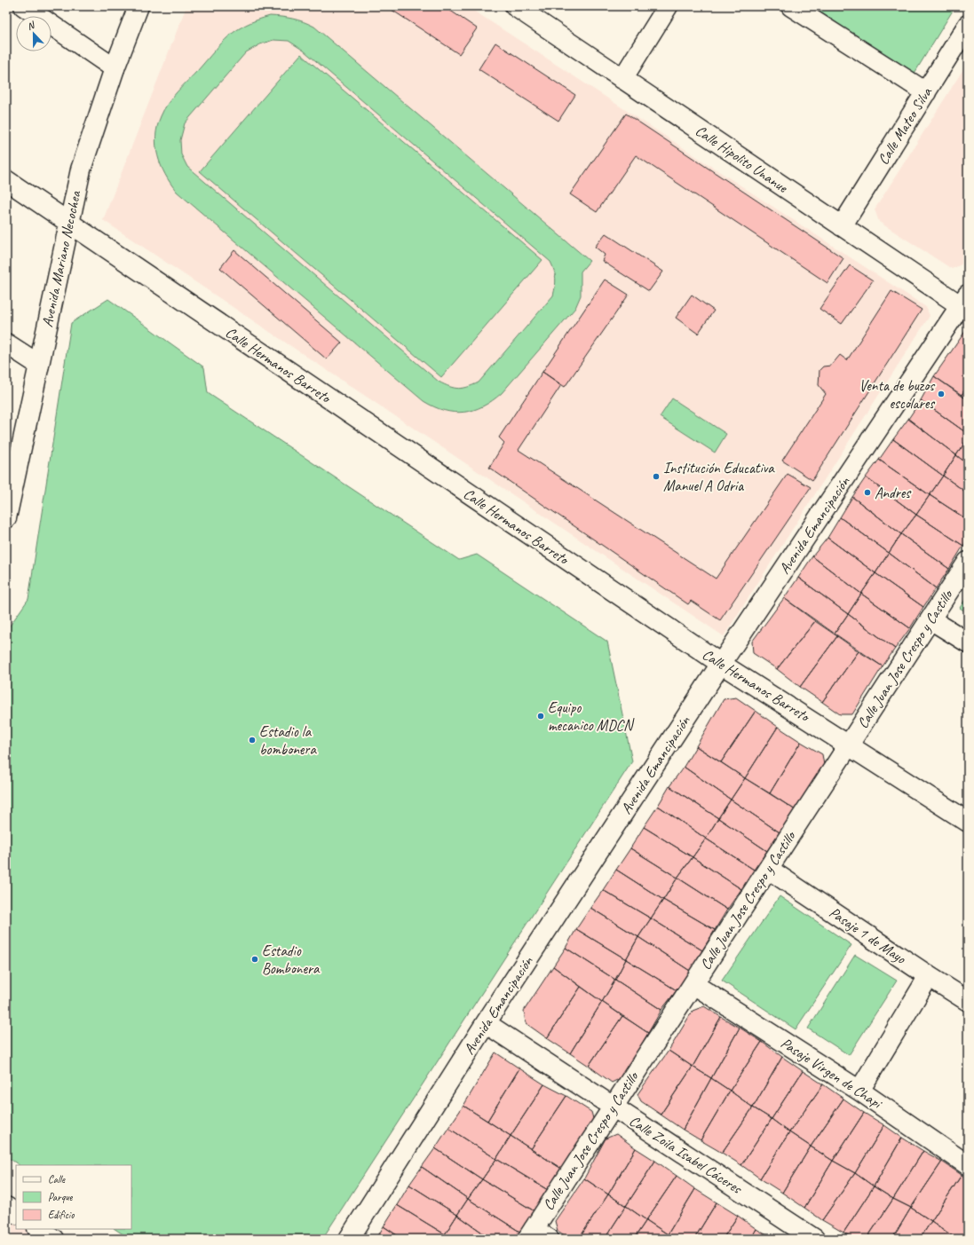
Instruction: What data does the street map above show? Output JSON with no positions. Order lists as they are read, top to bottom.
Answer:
{
  "streets": {
    "street": [
      "Calle Mateo Silva",
      "Calle Hipolito Unanue",
      "Avenida Mariano Necochea",
      "Calle Hermanos Barreto",
      "Avenida Emancipación",
      "Calle Juan Jose Crespo y Castillo",
      "Pasaje 1 de Mayo",
      "Pasaje Virgen de Chapi",
      "Calle Zoila Isabel Cáceres"
    ]
  },
  "crossings": [
    ["Calle Mateo Silva", "Calle Hipolito Unanue"],
    ["Calle Hipolito Unanue", "Avenida Emancipación"],
    ["Avenida Mariano Necochea", "Calle Hermanos Barreto"],
    ["Calle Hermanos Barreto", "Avenida Emancipación"],
    ["Calle Hermanos Barreto", "Calle Juan Jose Crespo y Castillo"],
    ["Avenida Emancipación", "Calle Zoila Isabel Cáceres"],
    ["Calle Juan Jose Crespo y Castillo", "Pasaje 1 de Mayo"],
    ["Calle Juan Jose Crespo y Castillo", "Pasaje Virgen de Chapi"],
    ["Calle Juan Jose Crespo y Castillo", "Calle Zoila Isabel Cáceres"]
  ],
  "places": [
    "Venta de buzos escolares",
    "Institución Educativa Manuel A Odria",
    "Andres",
    "Equipo mecanico MDCN",
    "Estadio la bombonera",
    "Estadio Bombonera"
  ],
  "legend": ["Calle", "Parque", "Edificio"],
  "north": "top"
}
